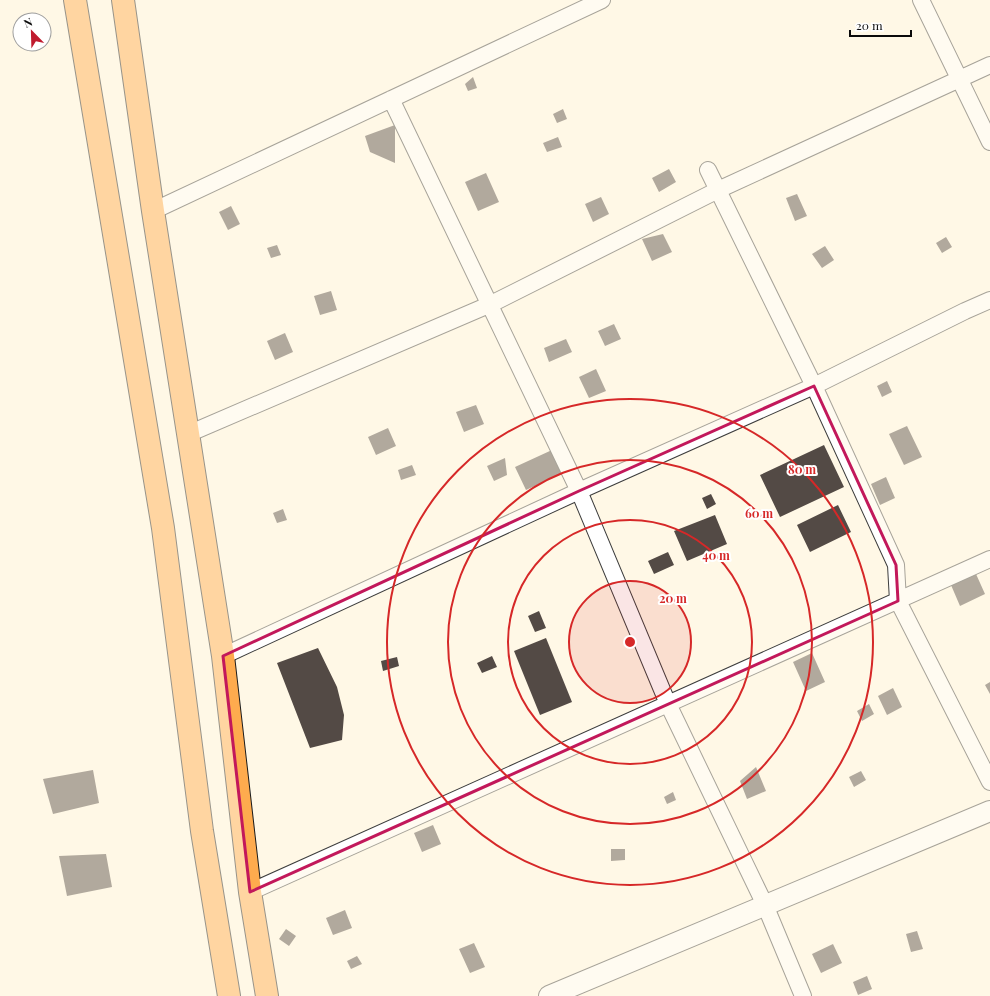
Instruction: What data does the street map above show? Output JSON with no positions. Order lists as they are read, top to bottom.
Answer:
{
  "scale_bar": "20 m",
  "north": "top left",
  "rings": [
    "80 m",
    "60 m",
    "40 m",
    "20 m"
  ]
}
